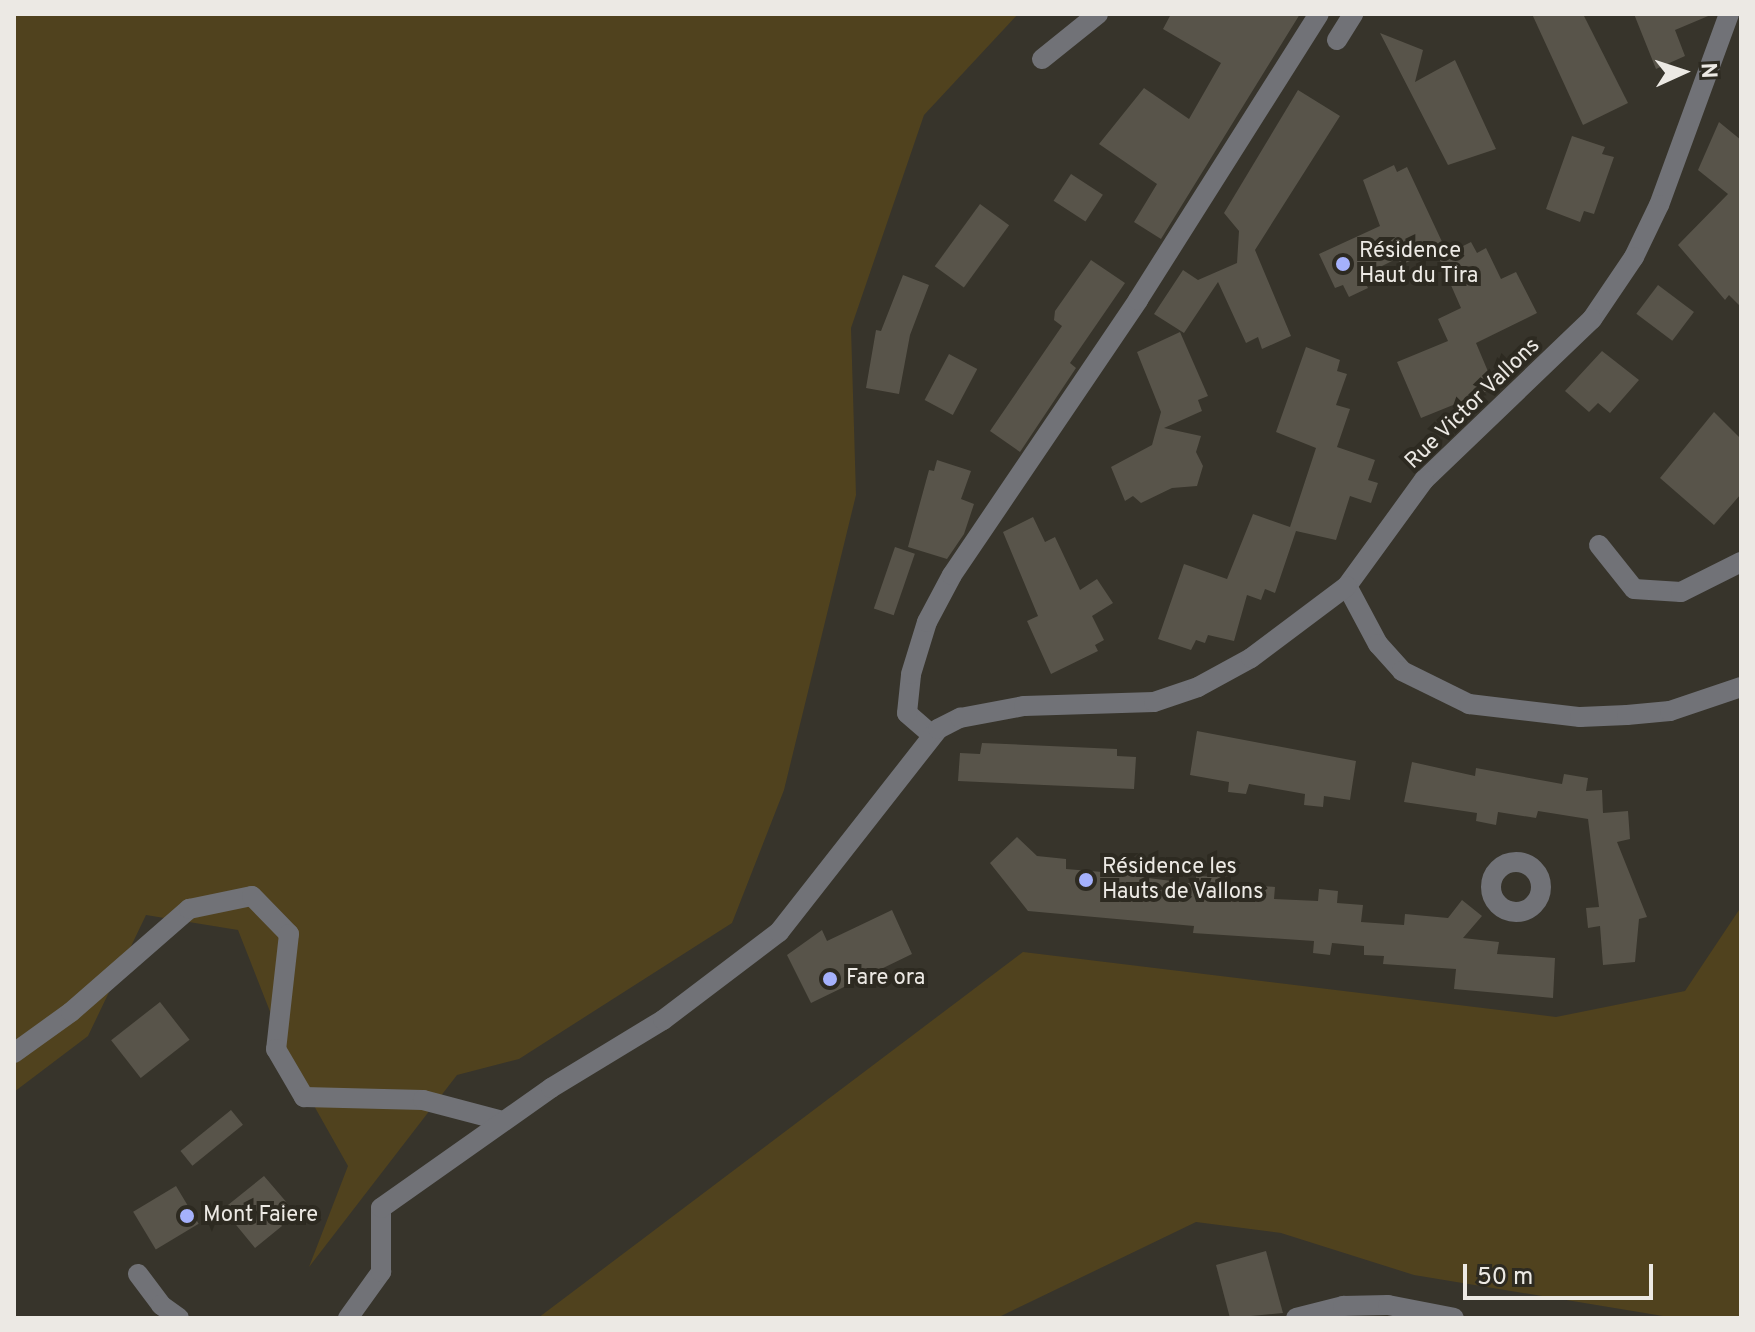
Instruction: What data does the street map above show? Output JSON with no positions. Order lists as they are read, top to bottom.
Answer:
{
  "streets": {
    "street": ["Rue Victor Vallons"]
  },
  "places": [
    "Résidence Haut du Tira",
    "Résidence les Hauts de Vallons",
    "Fare ora",
    "Mont Faiere"
  ],
  "scale_bar": "50 m",
  "north": "right"
}
